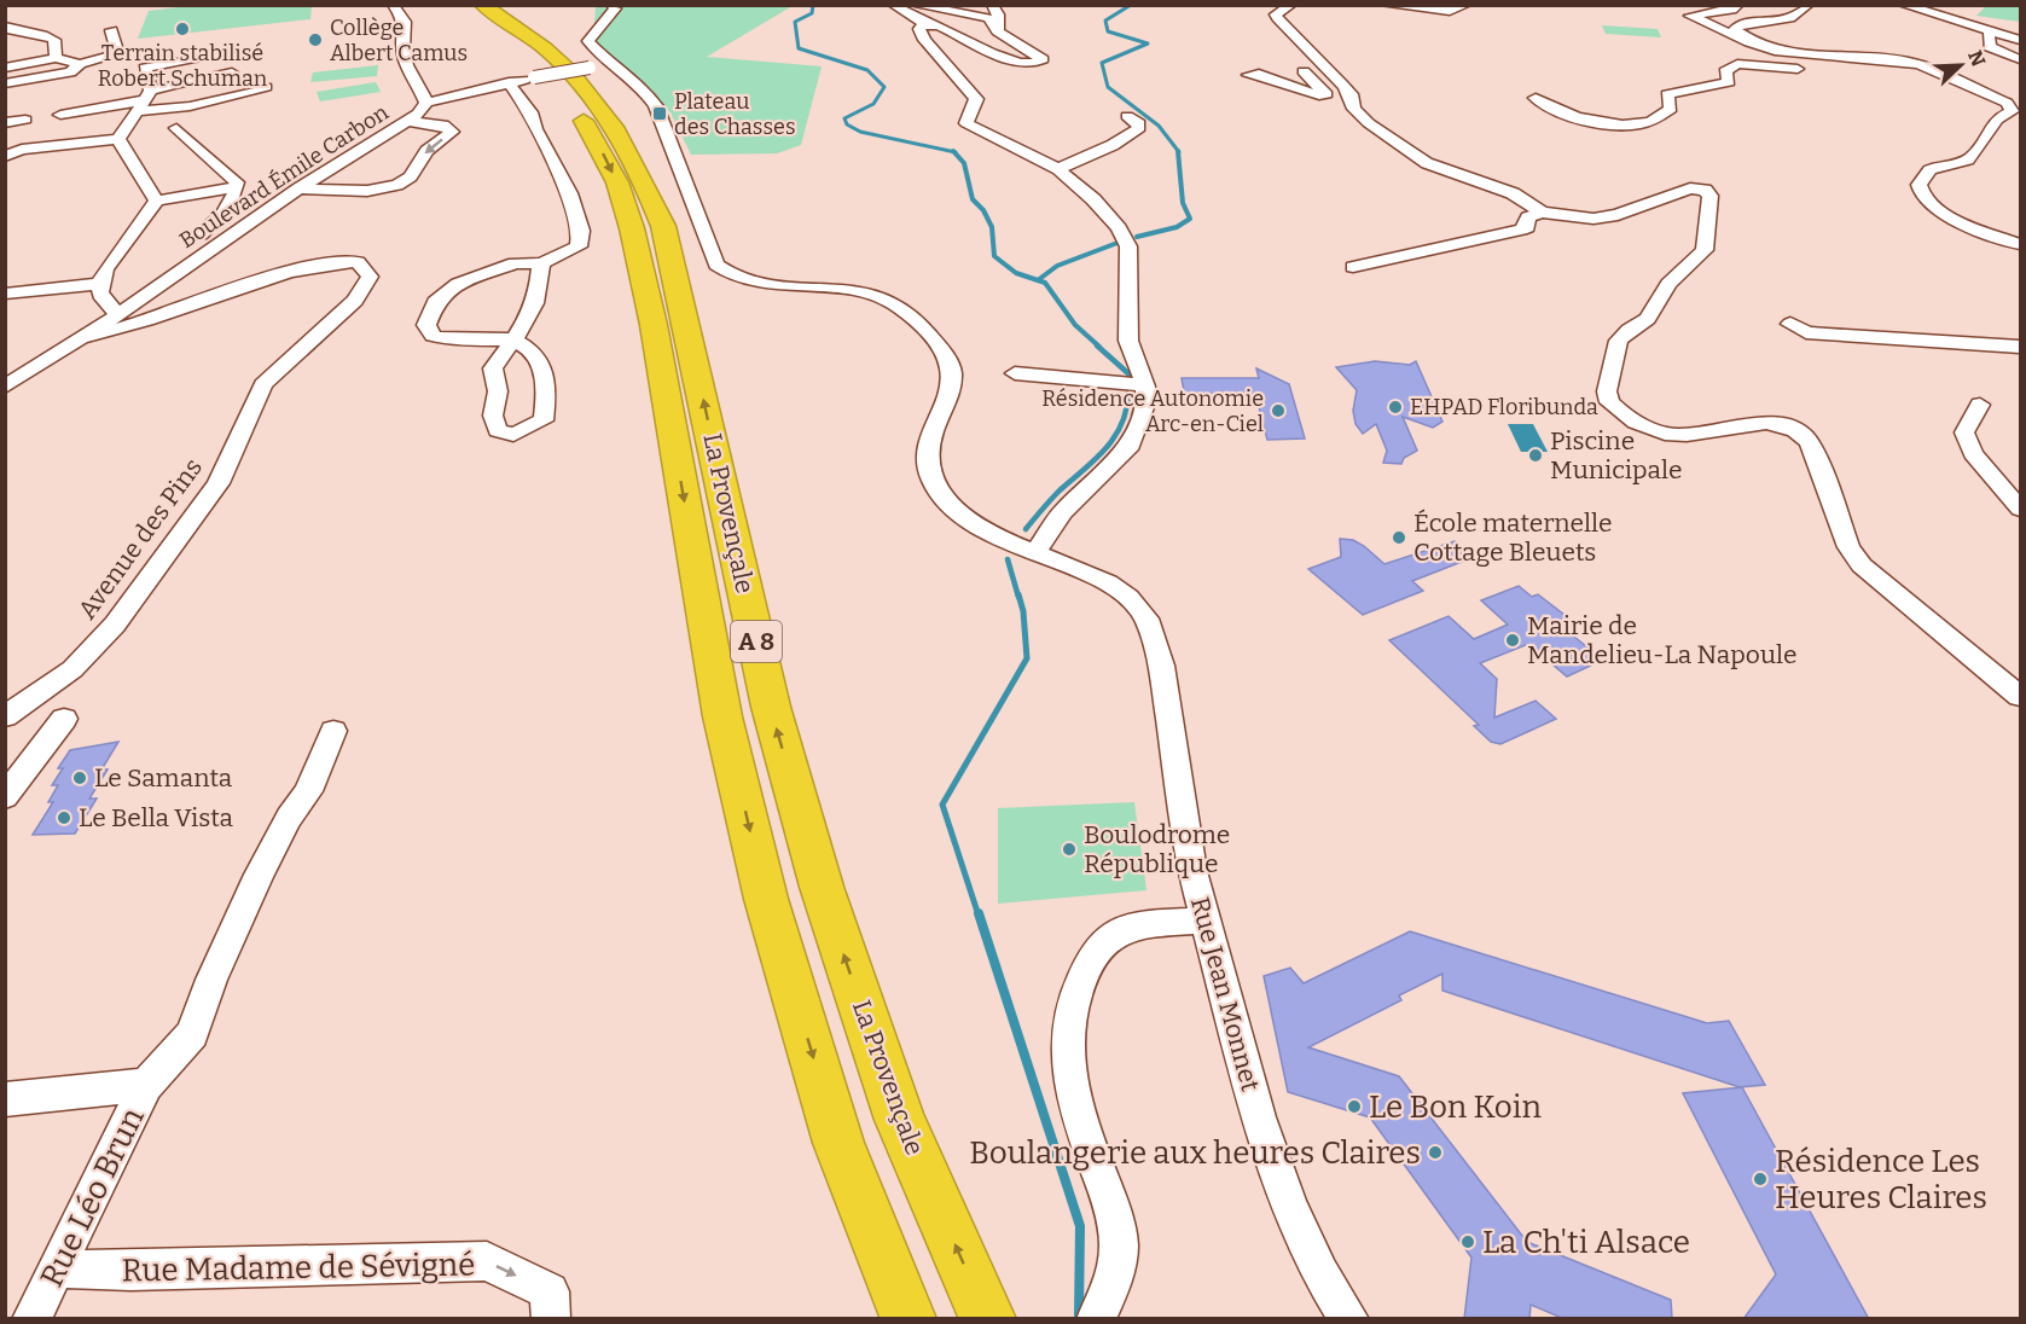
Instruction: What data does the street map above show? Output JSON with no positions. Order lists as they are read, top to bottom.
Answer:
{
  "streets": {
    "highway": ["La Provençale", "A 8"],
    "street": [
      "Boulevard Émile Carbon",
      "Avenue des Pins",
      "Rue Jean Monnet",
      "Rue Léo Brun",
      "Rue Madame de Sévigné"
    ]
  },
  "crossings": [
    ["Boulevard Émile Carbon", "Avenue des Pins"],
    ["Rue Léo Brun", "Rue Madame de Sévigné"]
  ],
  "one_way": ["Rue Madame de Sévigné"],
  "places": {
    "other": [
      "Terrain stabilisé Robert Schuman",
      "Collège Albert Camus",
      "EHPAD Floribunda",
      "Résidence Autonomie Arc-en-Ciel",
      "Piscine Municipale",
      "École maternelle Cottage Bleuets",
      "Mairie de Mandelieu-La Napoule",
      "Le Samanta",
      "Le Bella Vista",
      "Boulodrome République",
      "Le Bon Koin",
      "Boulangerie aux heures Claires",
      "Résidence Les Heures Claires",
      "La Ch'ti Alsace"
    ],
    "transit": ["Plateau des Chasses"]
  },
  "north": "top right"
}
